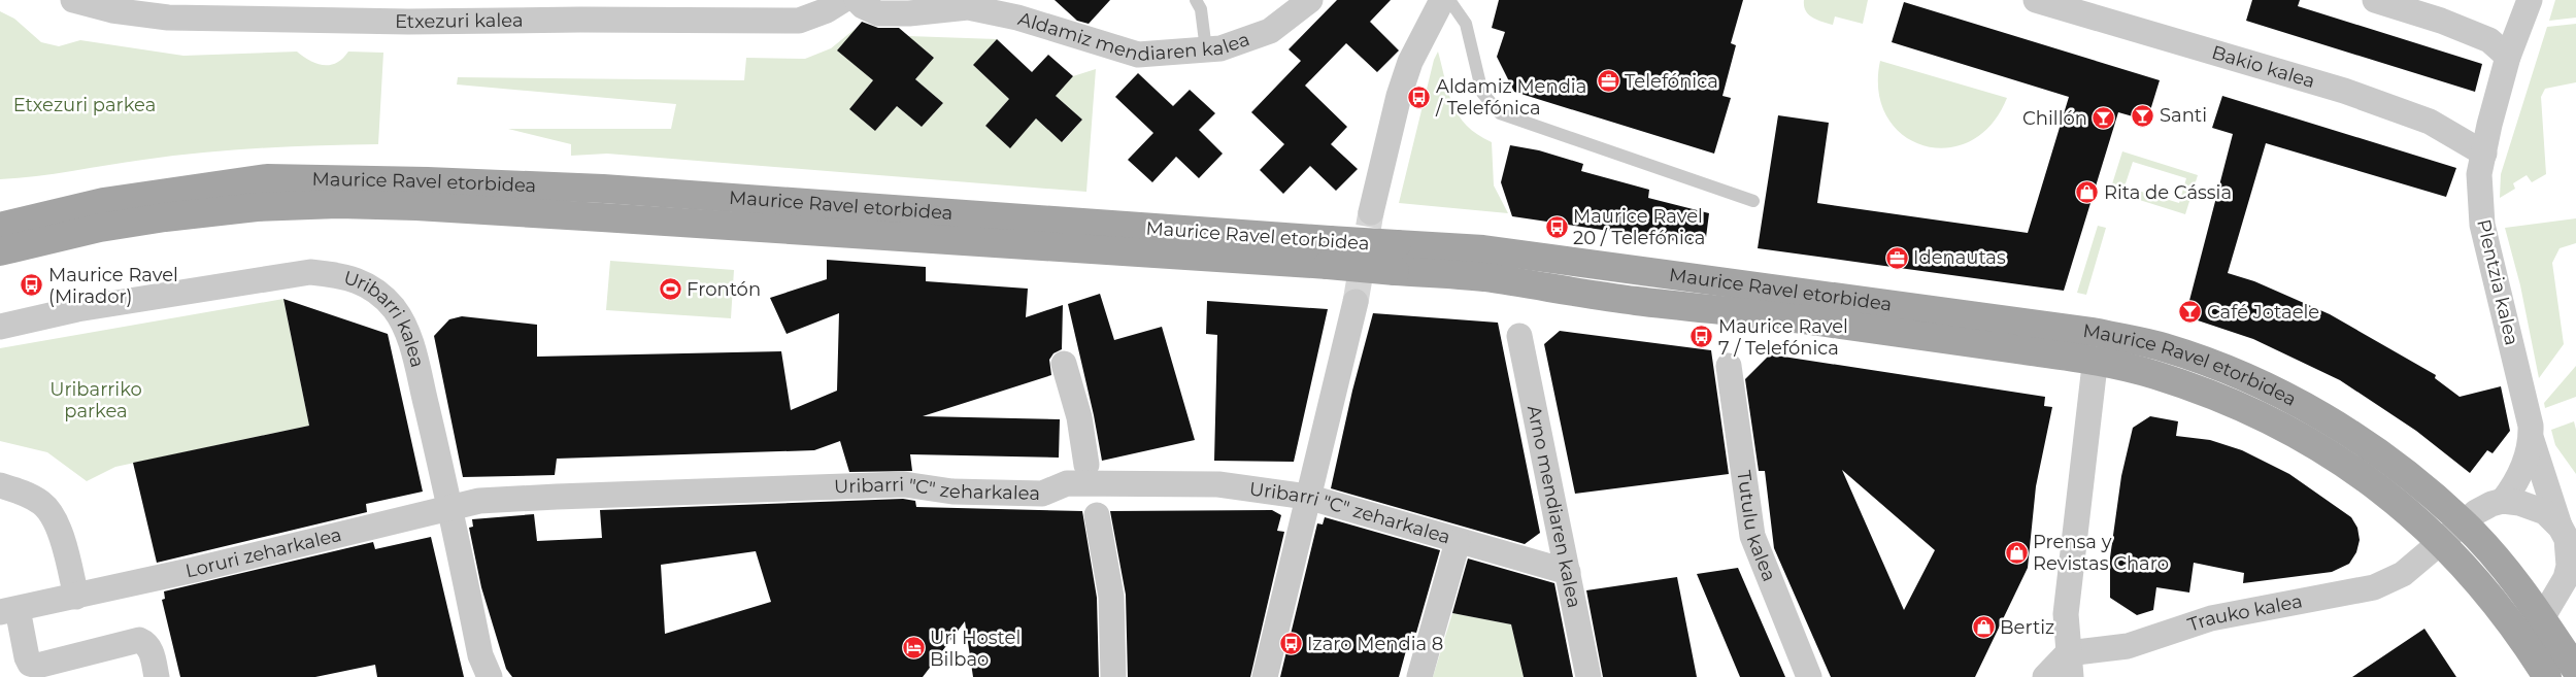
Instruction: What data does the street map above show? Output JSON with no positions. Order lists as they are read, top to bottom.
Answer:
{
  "streets": {
    "main road": ["Maurice Ravel etorbidea"],
    "street": [
      "Etxezuri kalea",
      "Aldamiz mendiaren kalea",
      "Bakio kalea",
      "Plentzia kalea",
      "Uribarri kalea",
      "Uribarri \"C\" zeharkalea",
      "Arno mendiaren kalea",
      "Tutulu kalea",
      "Loruri zeharkalea",
      "Trauko kalea"
    ]
  },
  "crossings": [
    ["Bakio kalea", "Plentzia kalea"],
    ["Maurice Ravel etorbidea", "Trauko kalea"],
    ["Plentzia kalea", "Trauko kalea"],
    ["Uribarri kalea", "Uribarri \"C\" zeharkalea"],
    ["Uribarri kalea", "Loruri zeharkalea"],
    ["Uribarri \"C\" zeharkalea", "Arno mendiaren kalea"],
    ["Uribarri \"C\" zeharkalea", "Loruri zeharkalea"]
  ],
  "parks": ["Etxezuri parkea", "Uribarriko parkea"],
  "places": {
    "office": ["Telefónica", "Idenautas"],
    "bus stop": [
      "Aldamiz Mendia / Telefónica",
      "Maurice Ravel 20 / Telefónica",
      "Maurice Ravel (Mirador)",
      "Maurice Ravel 7 / Telefónica",
      "Izaro Mendia 8"
    ],
    "bar": ["Santi", "Chillón", "Café Jotaele"],
    "shop": ["Rita de Cássia", "Prensa y Revistas Charo", "Bertiz"],
    "sports": ["Frontón"],
    "hotel": ["Uri Hostel Bilbao"]
  }
}
